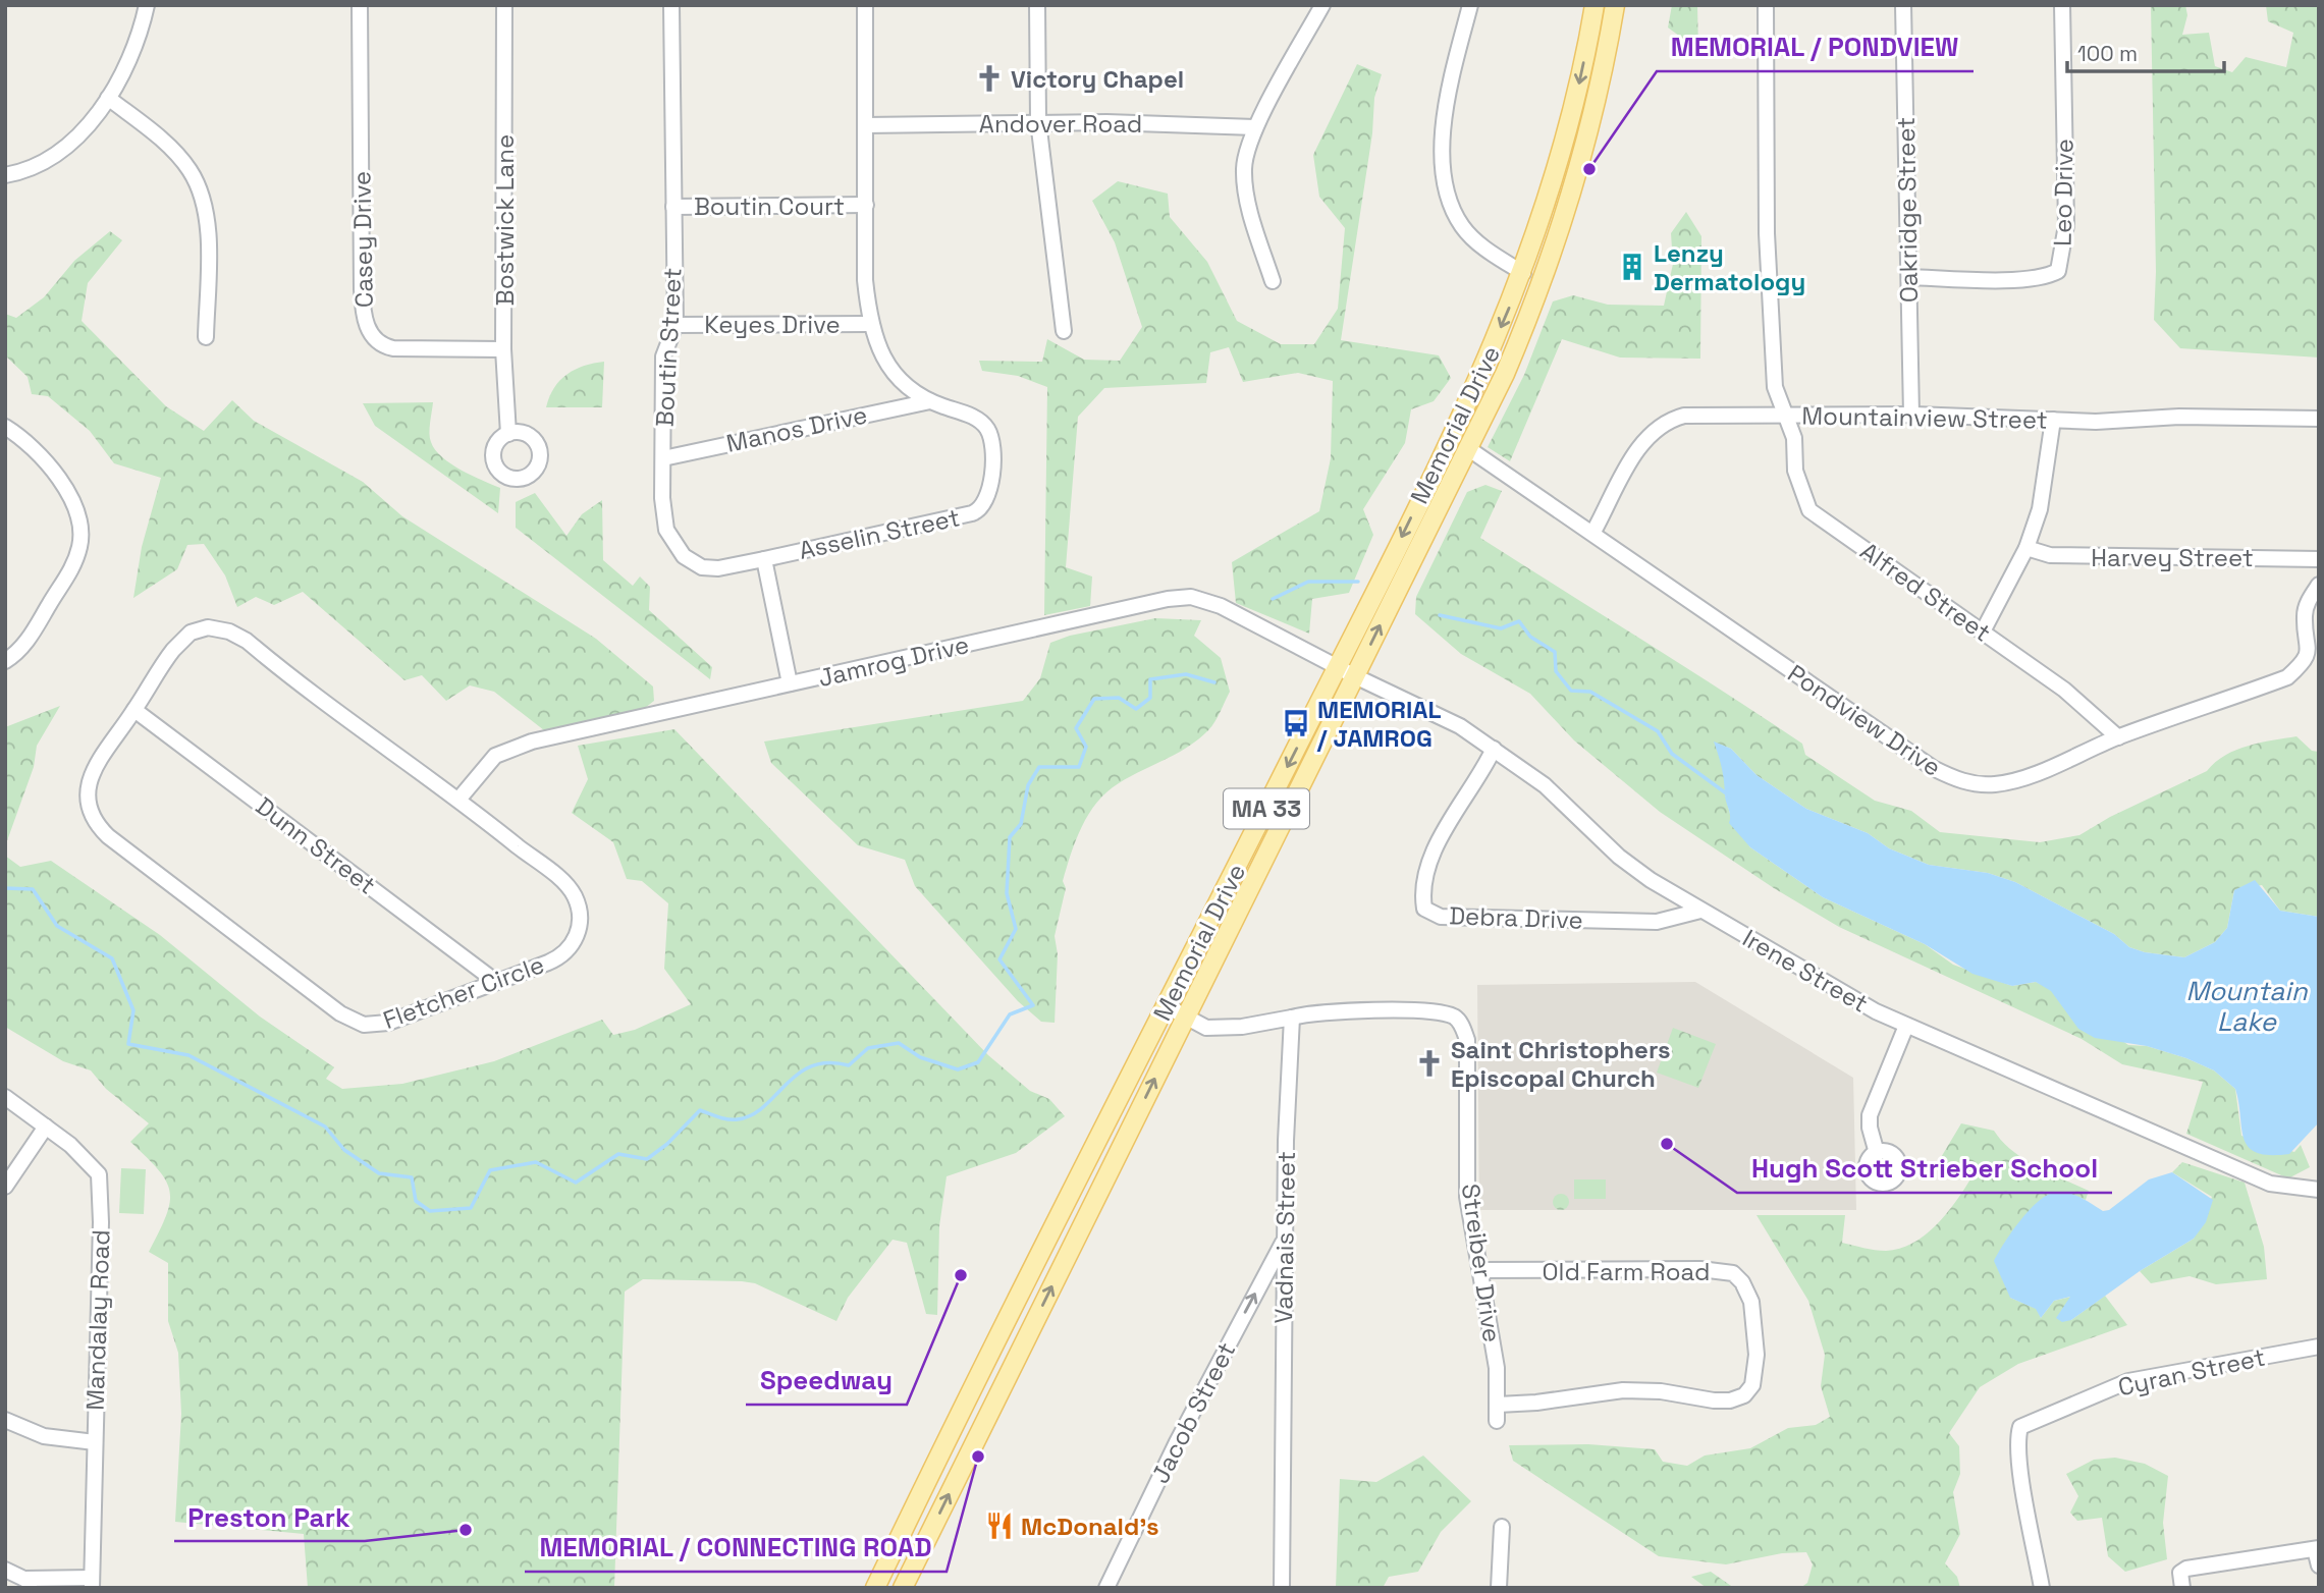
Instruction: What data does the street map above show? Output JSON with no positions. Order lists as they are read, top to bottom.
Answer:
{
  "streets": {
    "main road": ["Memorial Drive", "MA 33"],
    "street": [
      "Andover Road",
      "Leo Drive",
      "Boutin Court",
      "Oakridge Street",
      "Bostwick Lane",
      "Casey Drive",
      "Keyes Drive",
      "Boutin Street",
      "Mountainview Street",
      "Manos Drive",
      "Asselin Street",
      "Harvey Street",
      "Alfred Street",
      "Jamrog Drive",
      "Pondview Drive",
      "Dunn Street",
      "Debra Drive",
      "Irene Street",
      "Fletcher Circle",
      "Vadnais Street",
      "Streiber Drive",
      "Old Farm Road",
      "Mandalay Road",
      "Cyran Street",
      "Jacob Street"
    ]
  },
  "crossings": [
    ["Andover Road", "Asselin Street"],
    ["Leo Drive", "Oakridge Street"],
    ["Boutin Court", "Boutin Street"],
    ["Boutin Court", "Asselin Street"],
    ["Oakridge Street", "Mountainview Street"],
    ["Bostwick Lane", "Casey Drive"],
    ["Keyes Drive", "Boutin Street"],
    ["Keyes Drive", "Asselin Street"],
    ["Boutin Street", "Manos Drive"],
    ["Boutin Street", "Asselin Street"],
    ["Mountainview Street", "Alfred Street"],
    ["Mountainview Street", "Pondview Drive"],
    ["Memorial Drive", "Jamrog Drive"],
    ["Memorial Drive", "Pondview Drive"],
    ["Memorial Drive", "Irene Street"],
    ["Manos Drive", "Asselin Street"],
    ["Asselin Street", "Jamrog Drive"],
    ["Alfred Street", "Pondview Drive"],
    ["Jamrog Drive", "Irene Street"],
    ["Jamrog Drive", "Fletcher Circle"],
    ["Dunn Street", "Fletcher Circle"],
    ["Debra Drive", "Irene Street"],
    ["Vadnais Street", "Streiber Drive"],
    ["Vadnais Street", "Jacob Street"],
    ["Streiber Drive", "Old Farm Road"]
  ],
  "one_way": ["Jacob Street"],
  "water": ["Mountain Lake"],
  "places": {
    "church": ["Victory Chapel", "Saint Christophers Episcopal Church"],
    "other": [
      "MEMORIAL / PONDVIEW",
      "Hugh Scott Strieber School",
      "Speedway",
      "MEMORIAL / CONNECTING ROAD",
      "Preston Park"
    ],
    "building": ["Lenzy Dermatology"],
    "bus stop": ["MEMORIAL / JAMROG"],
    "restaurant": ["McDonald's"]
  },
  "scale_bar": "100 m"
}
